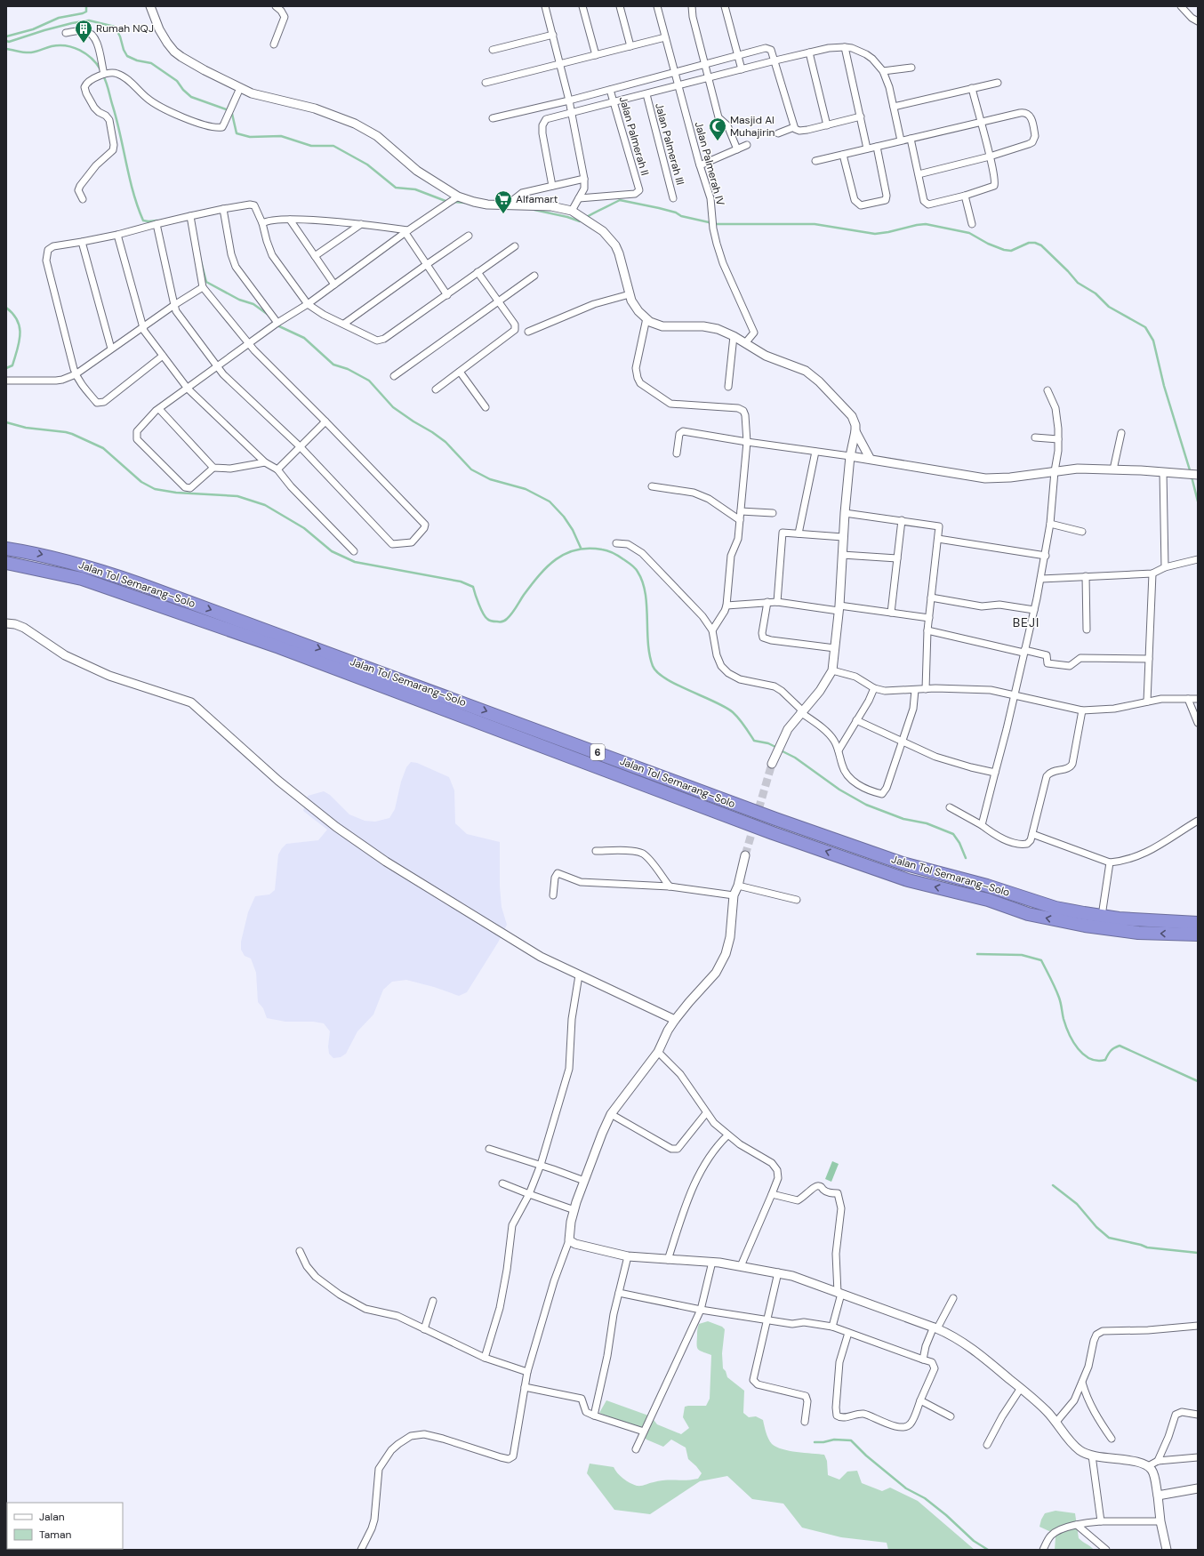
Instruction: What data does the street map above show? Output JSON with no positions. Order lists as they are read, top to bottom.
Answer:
{
  "streets": {
    "highway": ["Jalan Tol Semarang–Solo", "6"],
    "street": ["Jalan Palmerah II", "Jalan Palmerah III", "Jalan Palmerah IV"]
  },
  "districts": ["BEJI"],
  "places": {
    "building": ["Rumah NQJ"],
    "mosque": ["Masjid Al Muhajirin"],
    "supermarket": ["Alfamart"]
  },
  "legend": ["Jalan", "Taman"]
}
